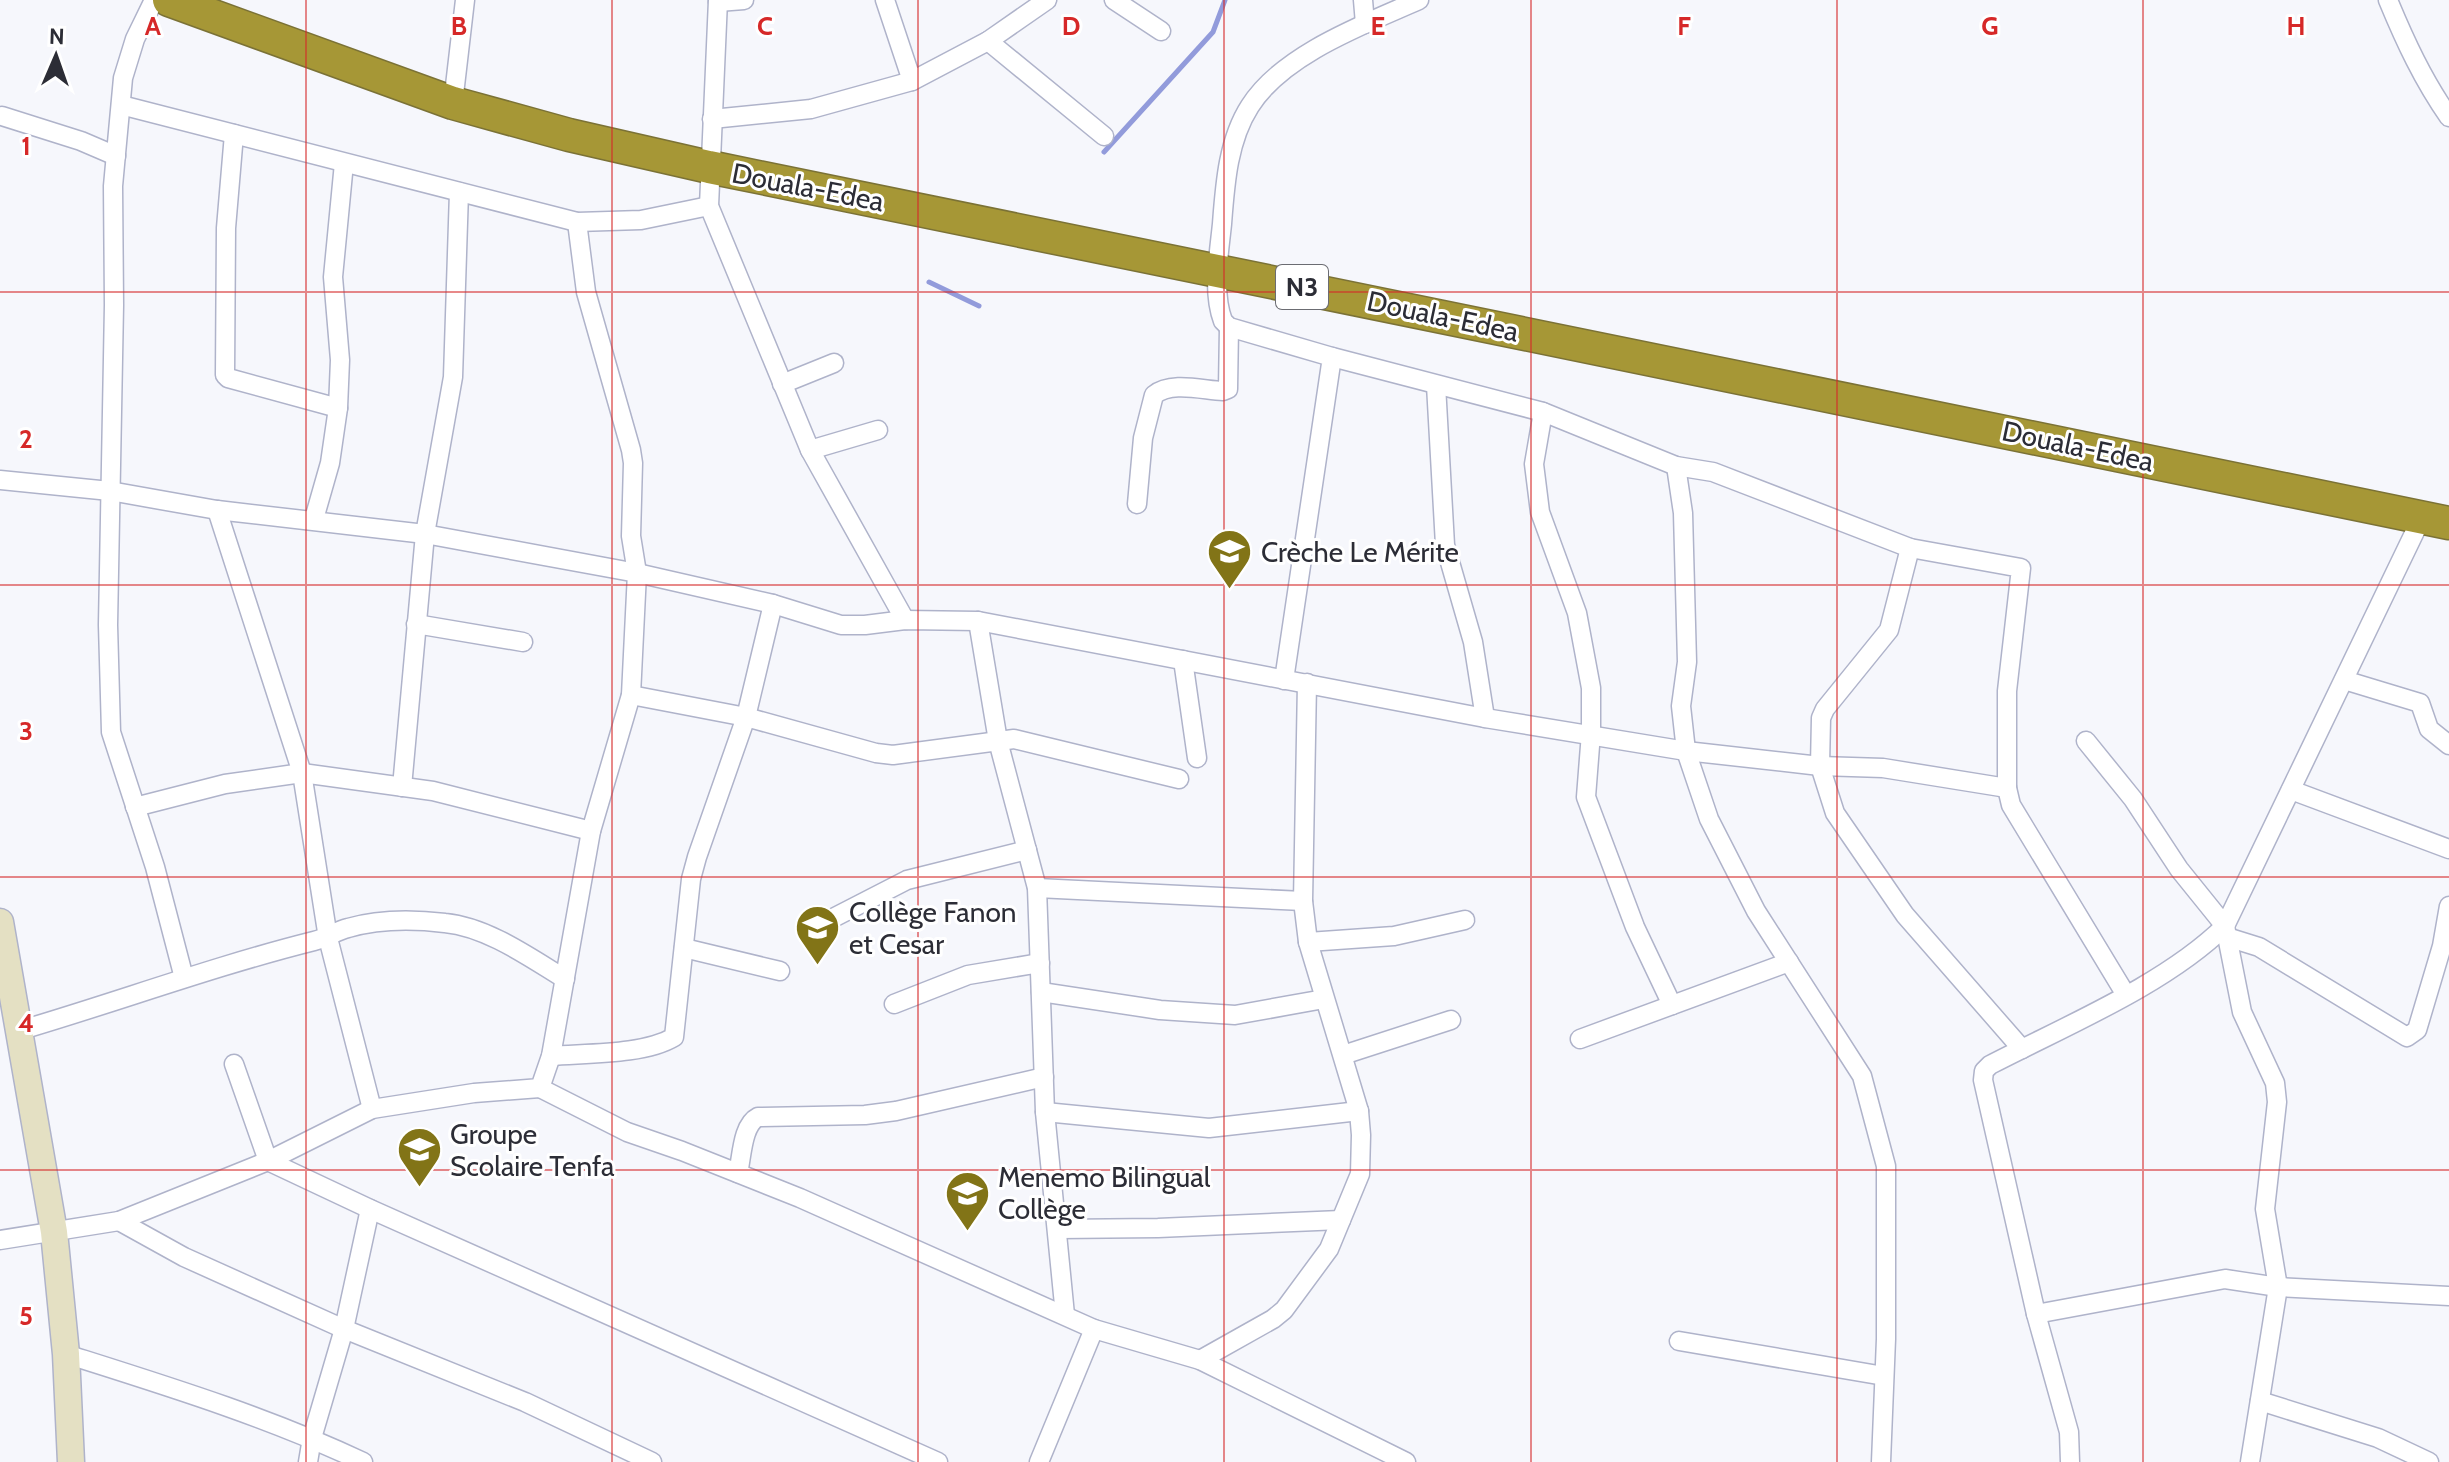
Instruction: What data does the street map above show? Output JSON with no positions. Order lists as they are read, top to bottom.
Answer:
{
  "streets": {
    "highway": ["Douala-Edea", "N3"]
  },
  "places": {
    "school or university": [
      "Crèche Le Mérite",
      "Collège Fanon et Cesar",
      "Groupe Scolaire Tenfa",
      "Menemo Bilingual Collège"
    ]
  },
  "north": "top",
  "grid": {
    "columns": [
      "A",
      "B",
      "C",
      "D",
      "E",
      "F",
      "G",
      "H"
    ],
    "rows": [
      "1",
      "2",
      "3",
      "4",
      "5"
    ]
  }
}
